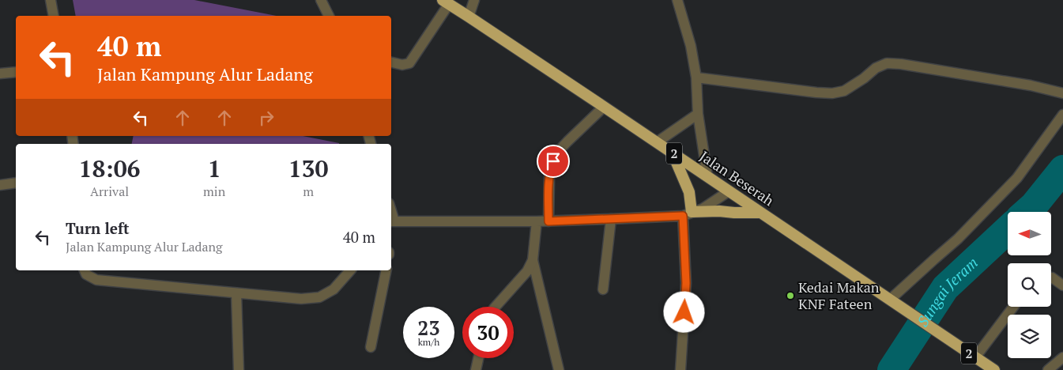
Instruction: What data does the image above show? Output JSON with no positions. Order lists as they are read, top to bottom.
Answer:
{
  "streets": {
    "highway": ["2", "Jalan Beserah"]
  },
  "water": ["Sungai Jeram"],
  "places": ["Kedai Makan KNF Fateen"],
  "north": "left",
  "page": {
    "turn": ["40 m", "Jalan Kampung Alur Ladang"],
    "eta": [
      "18:06",
      "Arrival",
      "1",
      "min",
      "130",
      "m"
    ],
    "list": [
      {
        "name": "Turn left",
        "note": "Jalan Kampung Alur Ladang",
        "value": "40 m"
      }
    ],
    "speed": "23 km/h",
    "limit": "30"
  }
}
